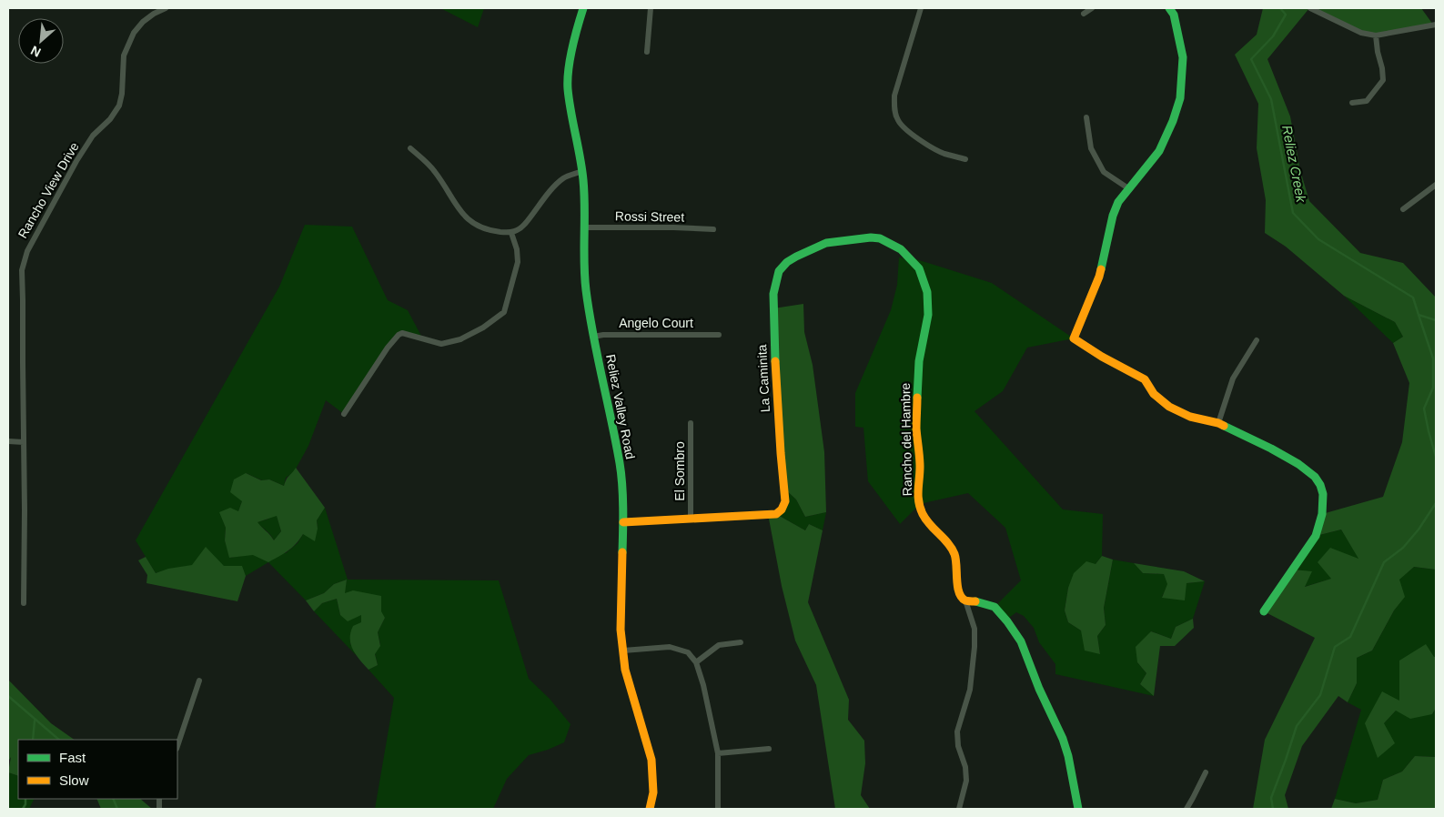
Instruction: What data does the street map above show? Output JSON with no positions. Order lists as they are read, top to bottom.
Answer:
{
  "streets": {
    "street": [
      "Rancho View Drive",
      "Rossi Street",
      "Angelo Court",
      "La Caminita",
      "Reliez Valley Road",
      "Rancho del Hambre",
      "El Sombro"
    ]
  },
  "crossings": [
    ["Rossi Street", "Reliez Valley Road"],
    ["Angelo Court", "Reliez Valley Road"],
    ["La Caminita", "Reliez Valley Road"],
    ["La Caminita", "Rancho del Hambre"],
    ["La Caminita", "El Sombro"]
  ],
  "water": ["Reliez Creek"],
  "legend": ["Fast", "Slow"],
  "north": "bottom left"
}
